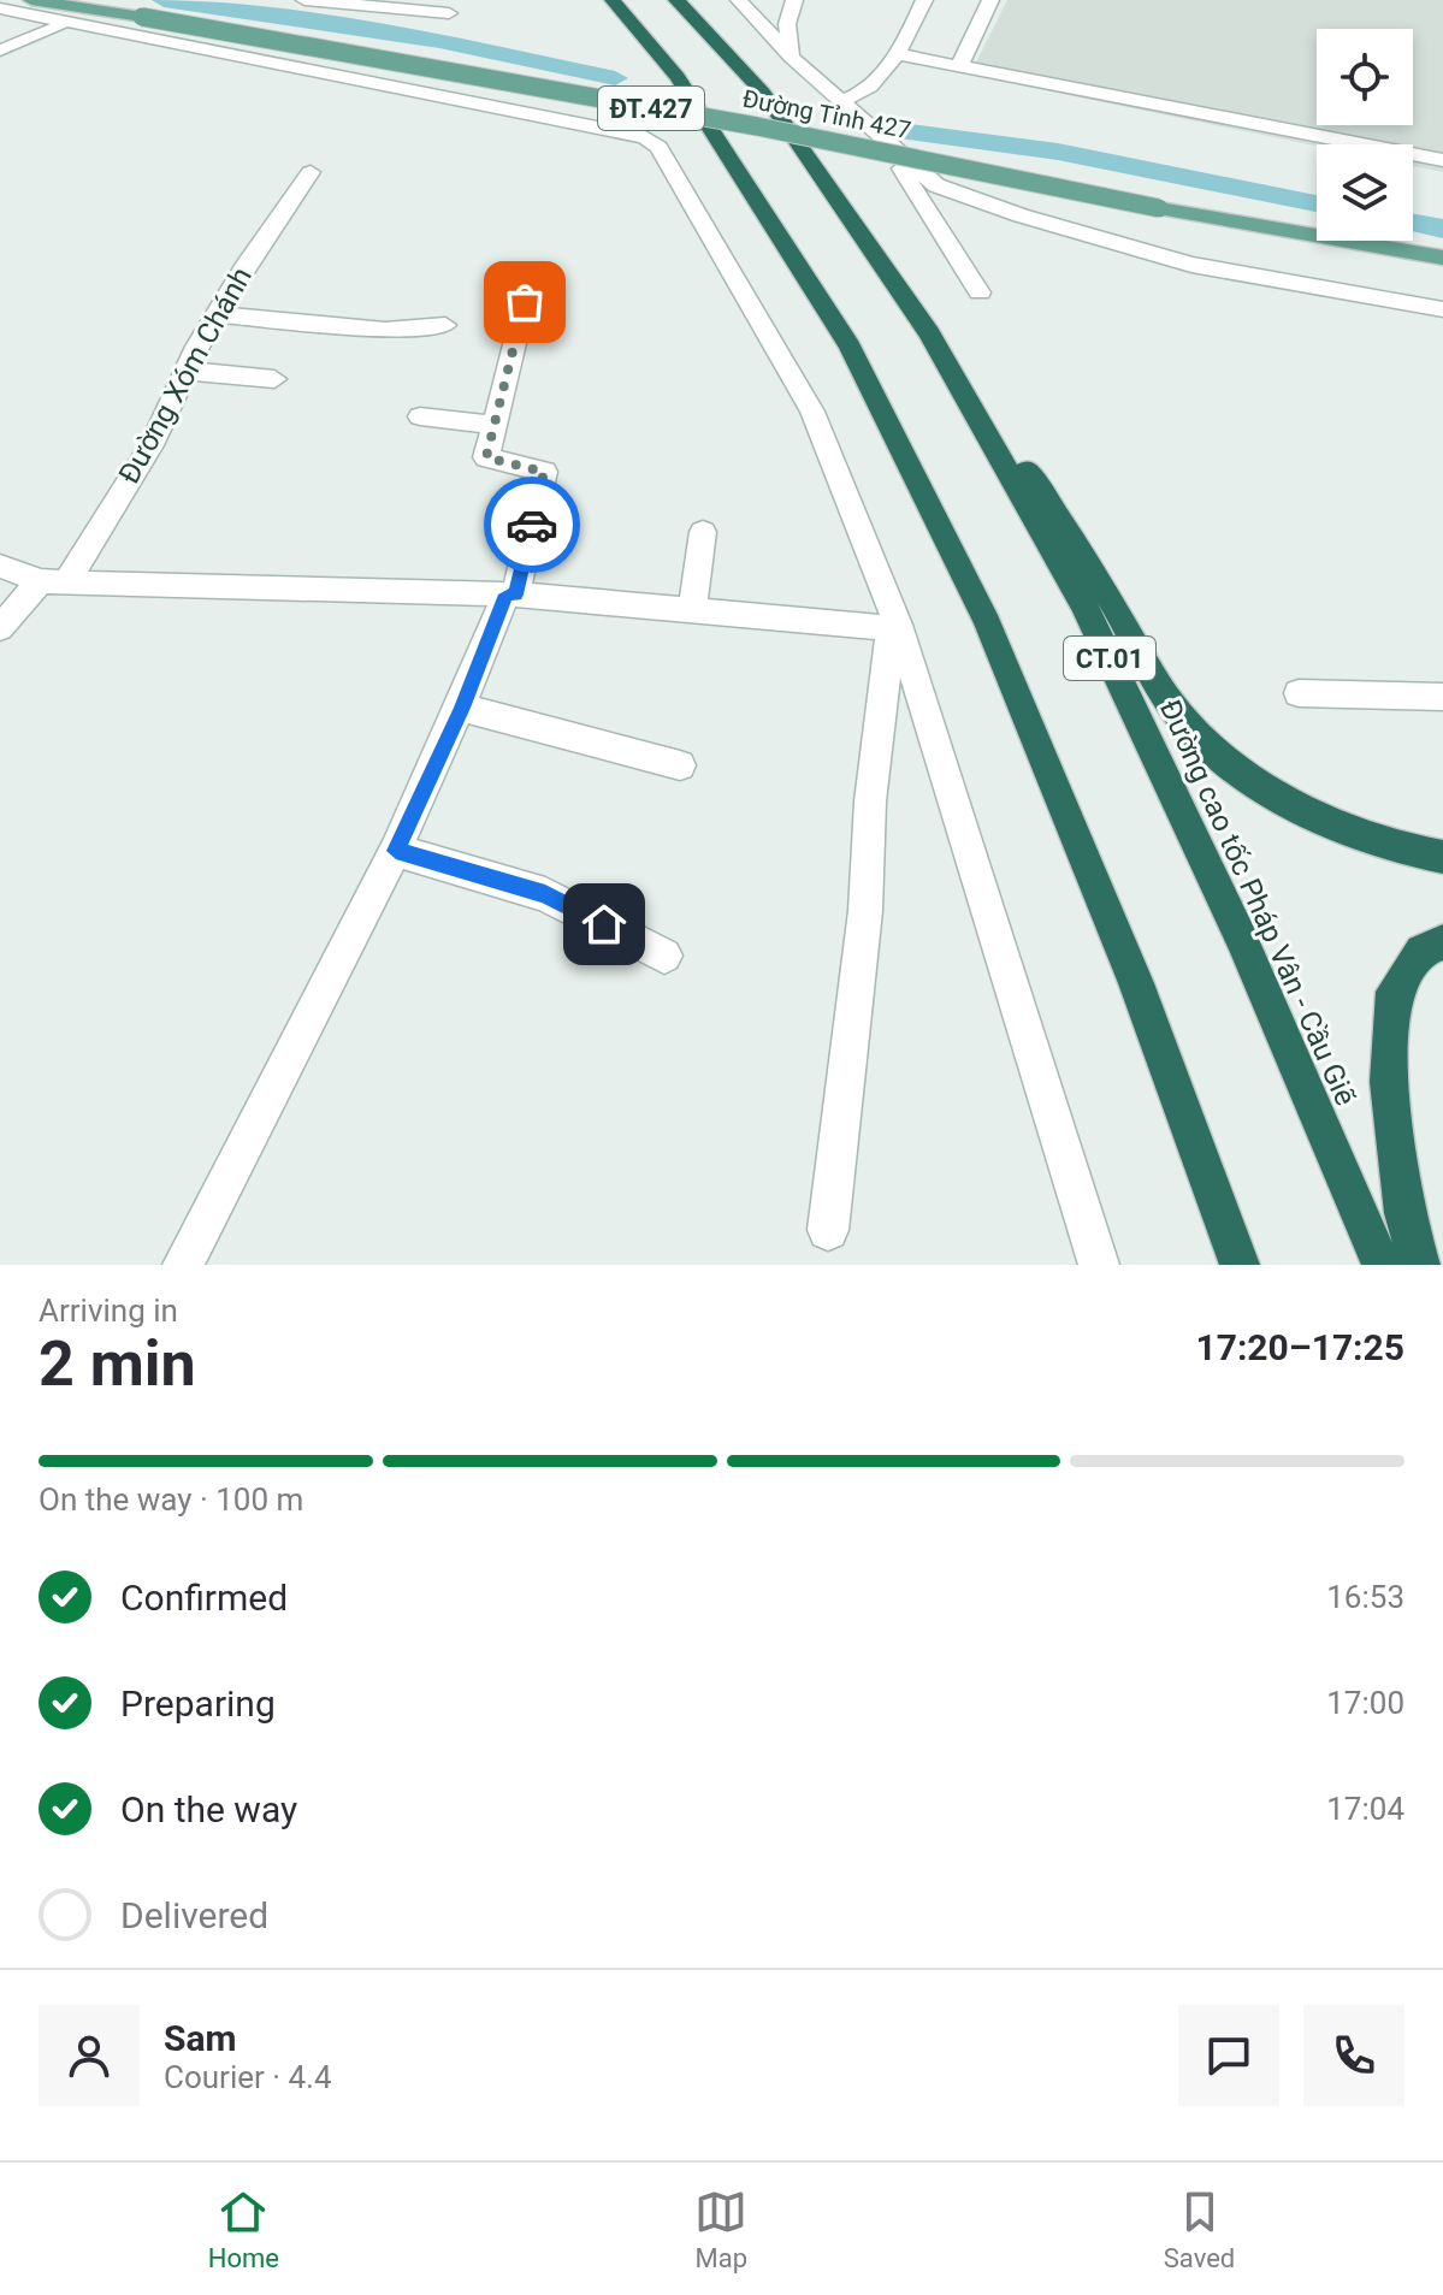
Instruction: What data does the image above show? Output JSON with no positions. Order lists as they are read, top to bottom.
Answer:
{
  "streets": {
    "highway": ["CT.01", "Đường cao tốc Pháp Vân - Cầu Giẽ"],
    "main road": ["ĐT.427", "Đường Tỉnh 427"],
    "street": ["Đường Xóm Chánh"]
  },
  "page": {
    "heading": ["2 min", "Arriving in", "17:20–17:25"],
    "panel": ["Sam", "Courier · 4.4"],
    "bar": "On the way · 100 m",
    "list": [
      ["Confirmed", "16:53"],
      ["Preparing", "17:00"],
      ["On the way", "17:04"],
      "Delivered"
    ],
    "tabs": ["Home", "Map", "Saved"]
  }
}
